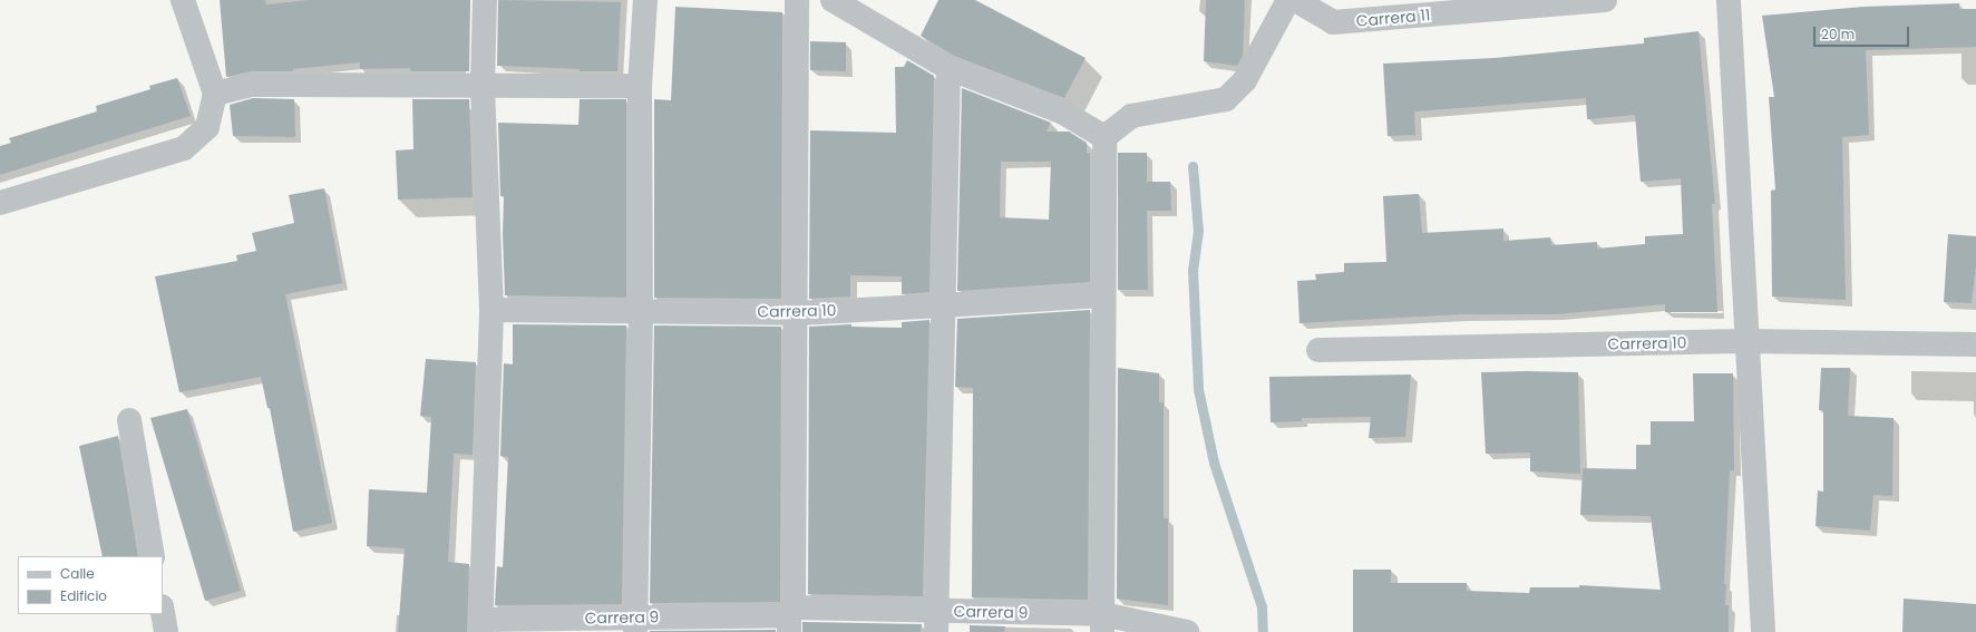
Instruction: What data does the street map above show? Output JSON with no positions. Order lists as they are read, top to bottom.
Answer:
{
  "streets": {
    "street": ["Carrera 11", "Carrera 10", "Carrera 9"]
  },
  "legend": ["Calle", "Edificio"],
  "scale_bar": "20 m"
}
